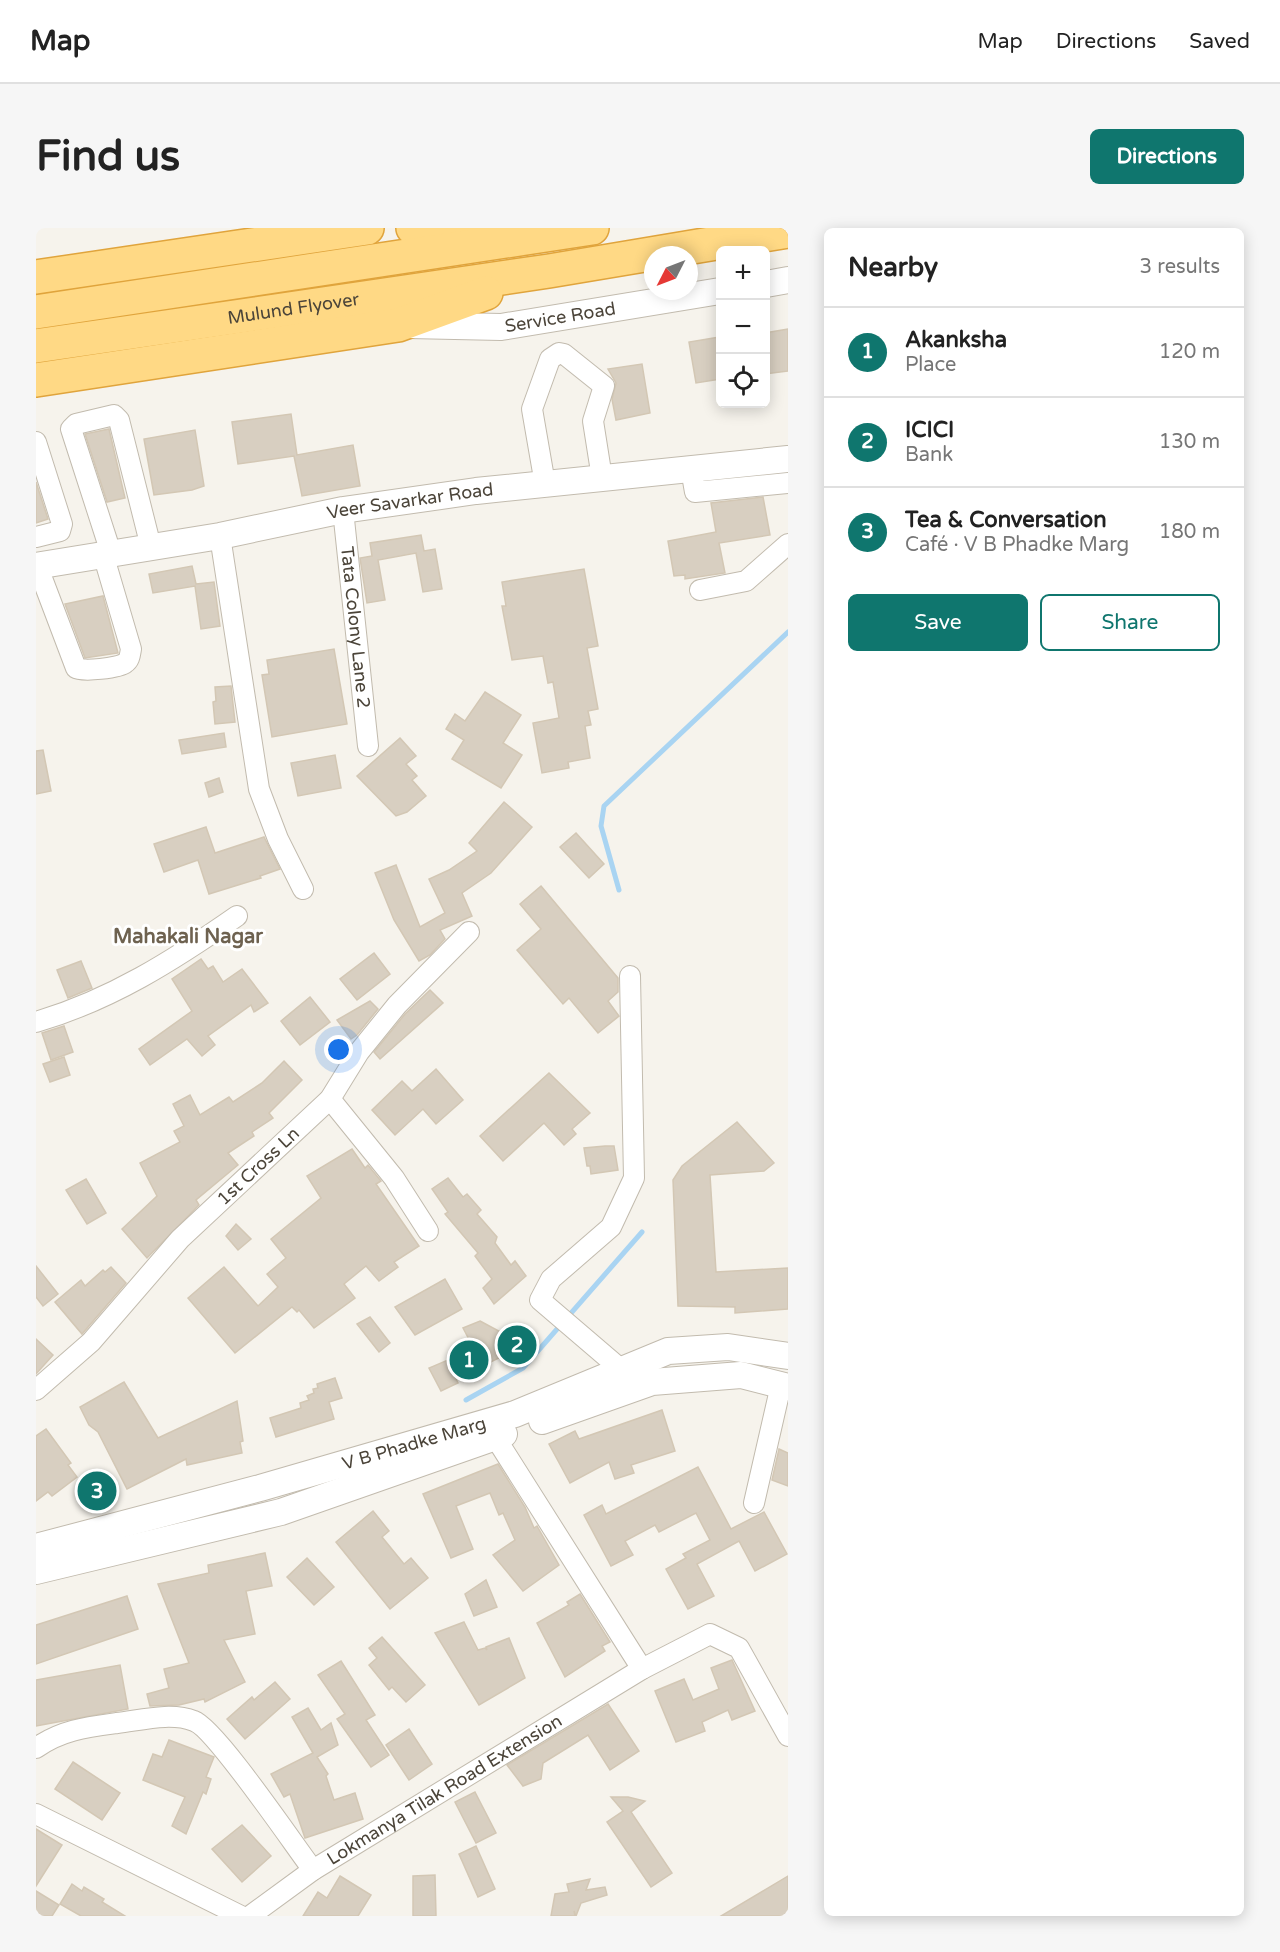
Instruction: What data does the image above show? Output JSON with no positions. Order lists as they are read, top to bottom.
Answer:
{
  "streets": {
    "highway": ["Mulund Flyover"],
    "street": [
      "Service Road",
      "Veer Savarkar Road",
      "Tata Colony Lane 2",
      "1st Cross Ln",
      "V B Phadke Marg",
      "Lokmanya Tilak Road Extension"
    ]
  },
  "crossings": [
    ["Veer Savarkar Road", "Tata Colony Lane 2"]
  ],
  "districts": ["Mahakali Nagar"],
  "north": "bottom left",
  "page": {
    "header": "Map",
    "nav": ["Map", "Directions", "Saved"],
    "buttons": [
      "Directions",
      ["Save", "Share"]
    ],
    "title": "Find us",
    "heading": ["Nearby", "3 results"],
    "map_buttons": ["+", "−"],
    "list": [
      {
        "mark": "1",
        "name": "Akanksha",
        "note": "Place",
        "value": "120 m"
      },
      {
        "mark": "2",
        "name": "ICICI",
        "note": "Bank",
        "value": "130 m"
      },
      {
        "mark": "3",
        "name": "Tea & Conversation",
        "note": "Café · V B Phadke Marg",
        "value": "180 m"
      }
    ],
    "pins": ["2", "1", "3"]
  }
}
